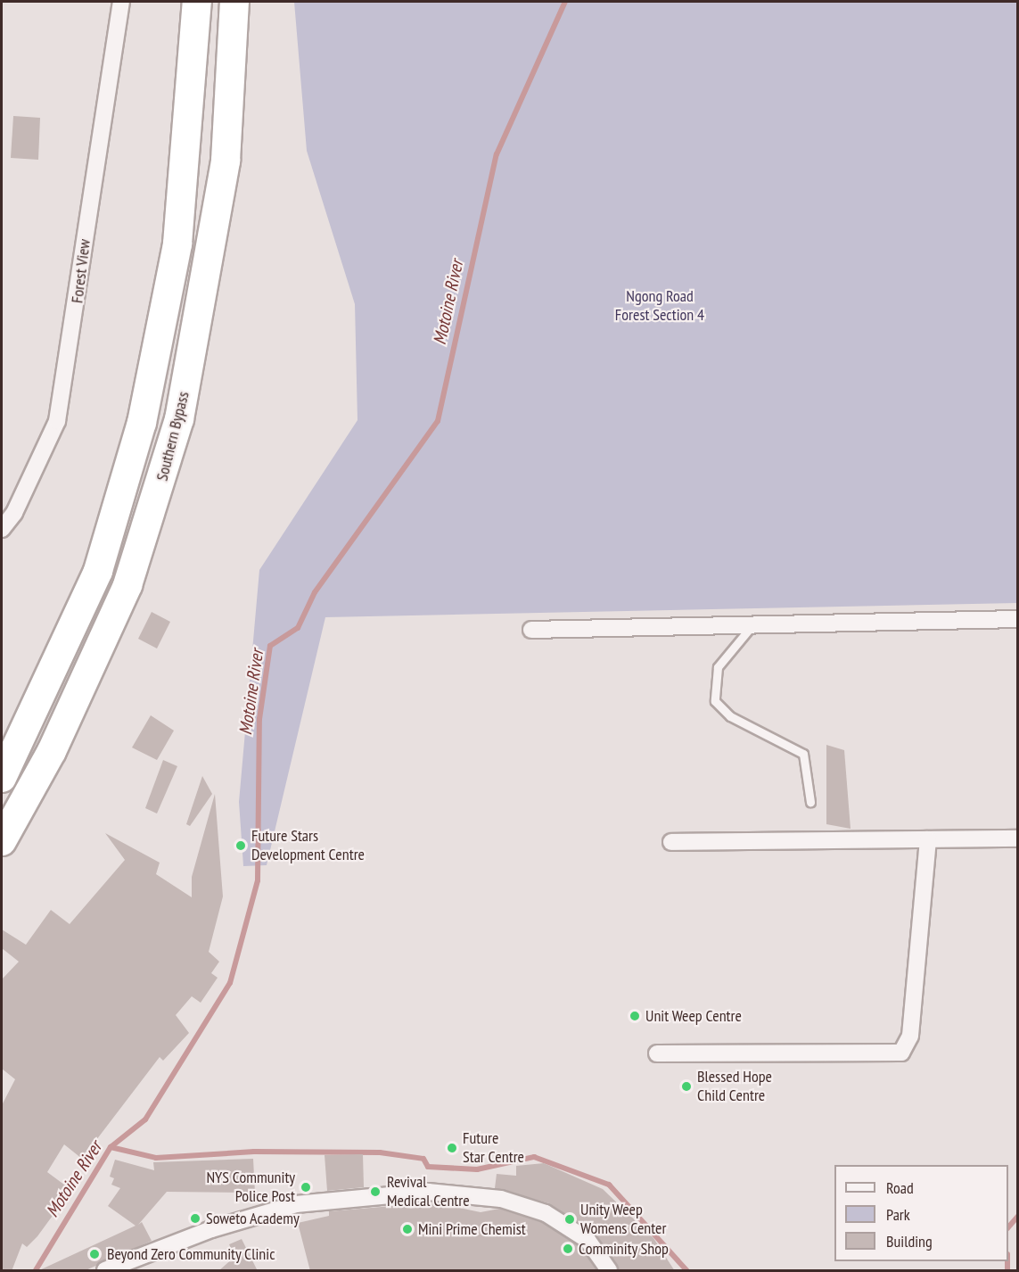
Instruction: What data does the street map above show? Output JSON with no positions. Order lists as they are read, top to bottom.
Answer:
{
  "streets": {
    "highway": ["Southern Bypass"],
    "street": ["Forest View"]
  },
  "water": ["Motoine River"],
  "parks": ["Ngong Road Forest Section 4"],
  "places": [
    "Future Stars Development Centre",
    "Unit Weep Centre",
    "Blessed Hope Child Centre",
    "Future Star Centre",
    "NYS Community Police Post",
    "Revival Medical Centre",
    "Soweto Academy",
    "Unity Weep Womens Center",
    "Mini Prime Chemist",
    "Comminity Shop",
    "Beyond Zero Community Clinic"
  ],
  "legend": ["Road", "Park", "Building"]
}
